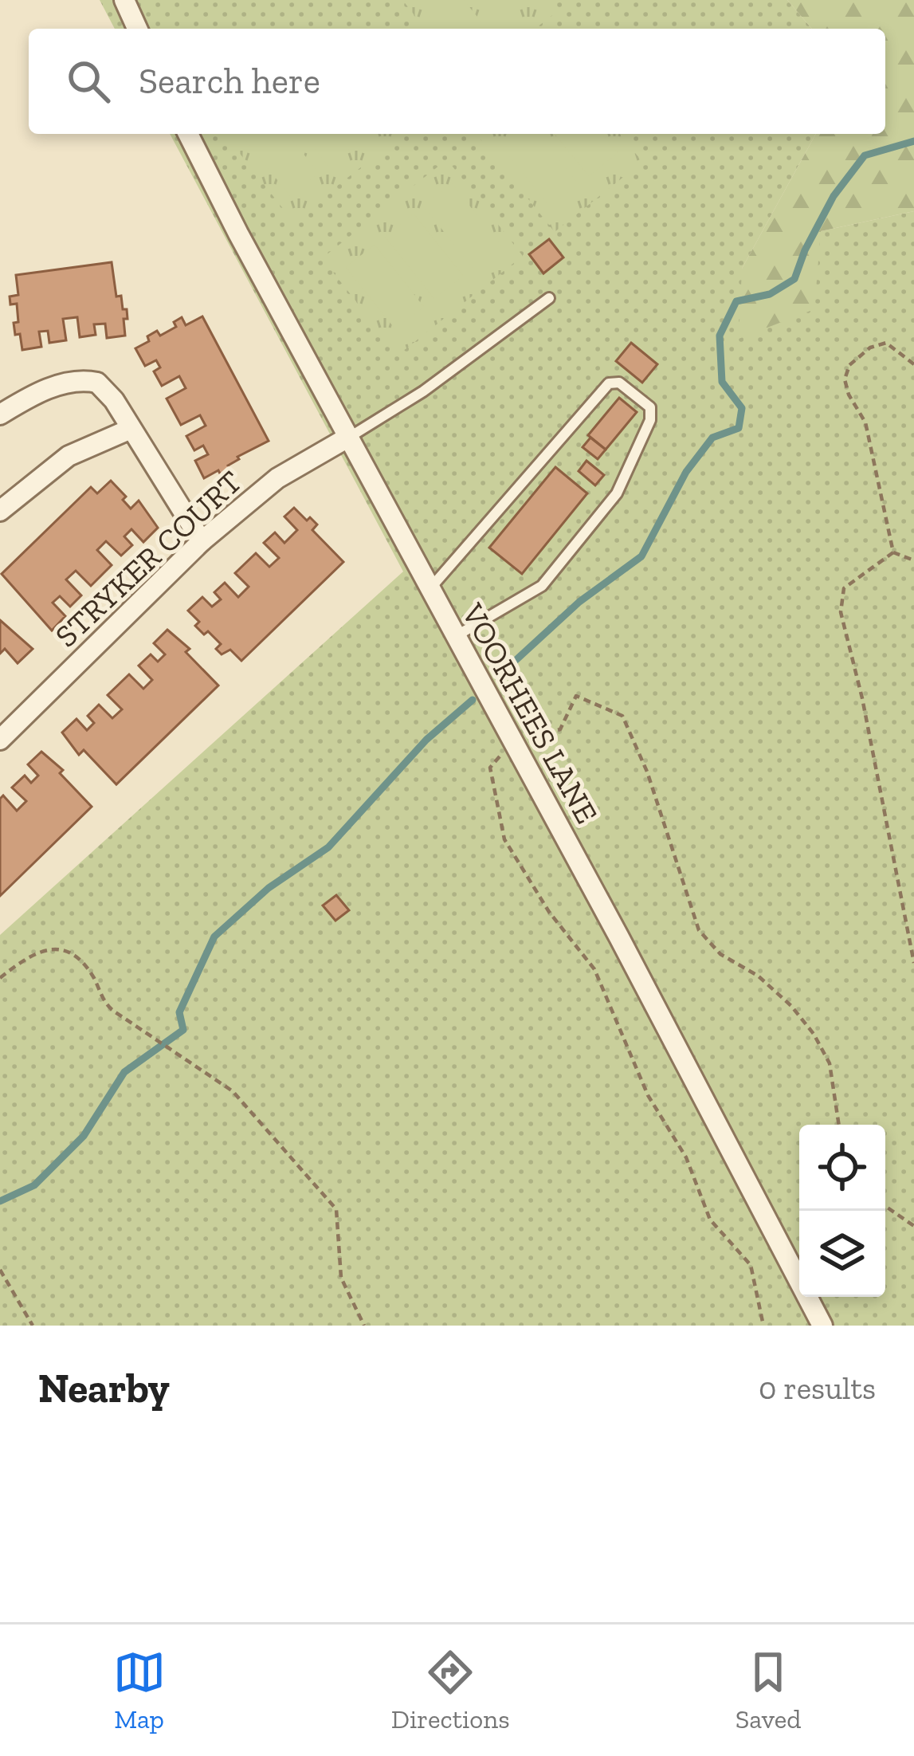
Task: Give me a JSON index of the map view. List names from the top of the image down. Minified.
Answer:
{"streets":{"street":["STRYKER COURT","VOORHEES LANE"]},"crossings":[["STRYKER COURT","VOORHEES LANE"]],"page":{"search":"Search here","heading":["Nearby","0 results"],"nav":["Map","Directions","Saved"]}}
